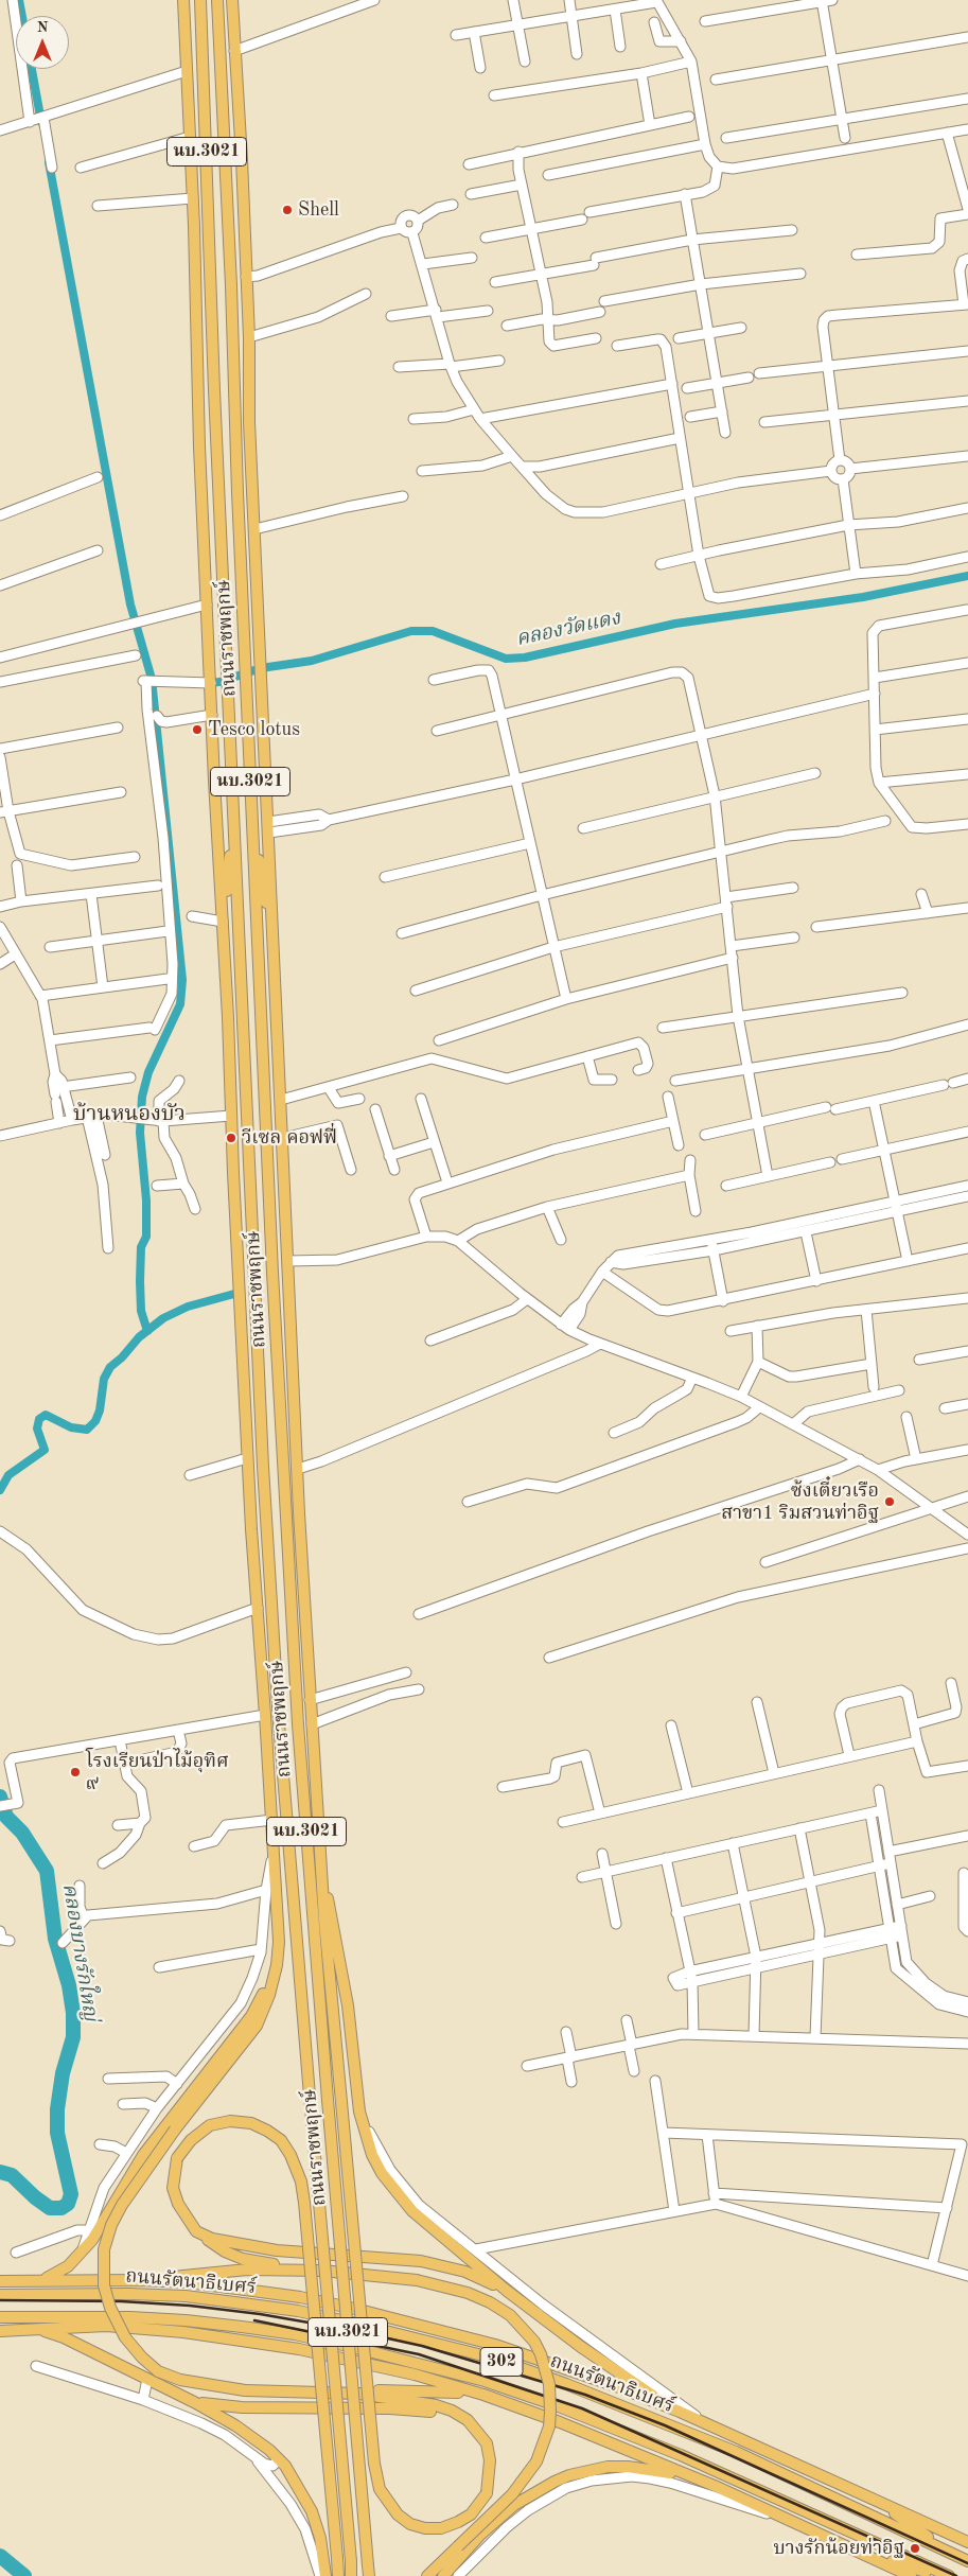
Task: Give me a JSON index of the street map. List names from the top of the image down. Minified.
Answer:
{"streets":{"main road":["นบ.3021","ถนนราชพฤกษ์","ถนนรัตนาธิเบศร์","302"]},"districts":["บ้านหนองบัว"],"water":["คลองวัดแดง","คลองบางรักใหญ่"],"places":["Shell","Tesco lotus","วีเซล คอฟฟี่","ซ้งเตี๋ยวเรือ สาขา1 ริมสวนท่าอิฐ","โรงเรียนป่าไม้อุทิศ ๙","บางรักน้อยท่าอิฐ"],"north":"top"}
